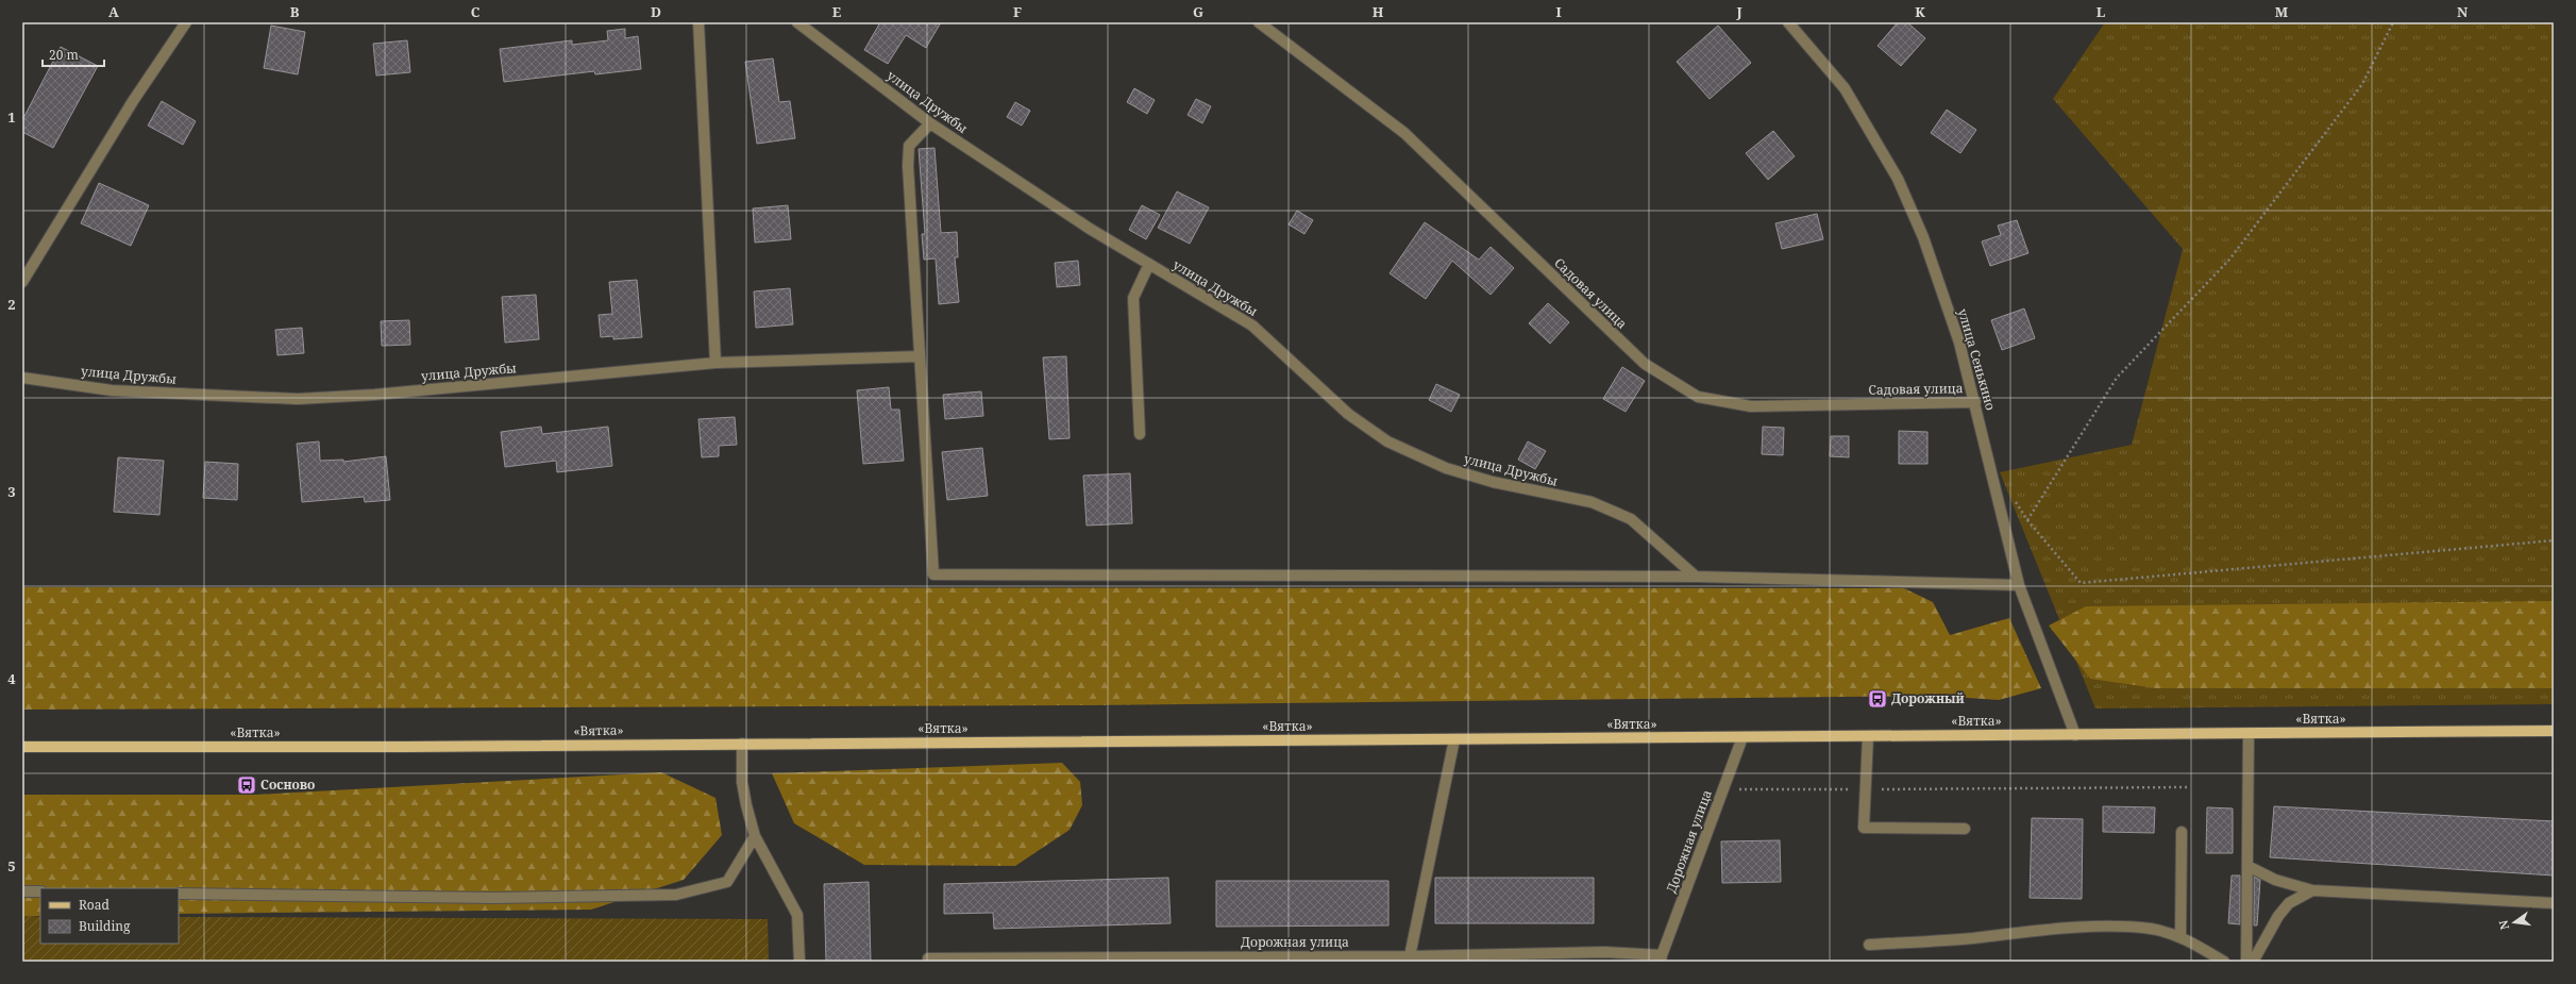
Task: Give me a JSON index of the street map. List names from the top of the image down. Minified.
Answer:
{"streets":{"main road":["«Вятка»"],"street":["улица Дружбы","Садовая улица","улица Сенькино","Дорожная улица"]},"crossings":[["Садовая улица","улица Сенькино"],["улица Сенькино","«Вятка»"],["«Вятка»","Дорожная улица"]],"places":{"bus stop":["Дорожный","Сосново"]},"legend":["Road","Building"],"scale_bar":"20 m","north":"left","grid":{"columns":["A","B","C","D","E","F","G","H","I","J","K","L","M","N"],"rows":["1","2","3","4","5"]}}
